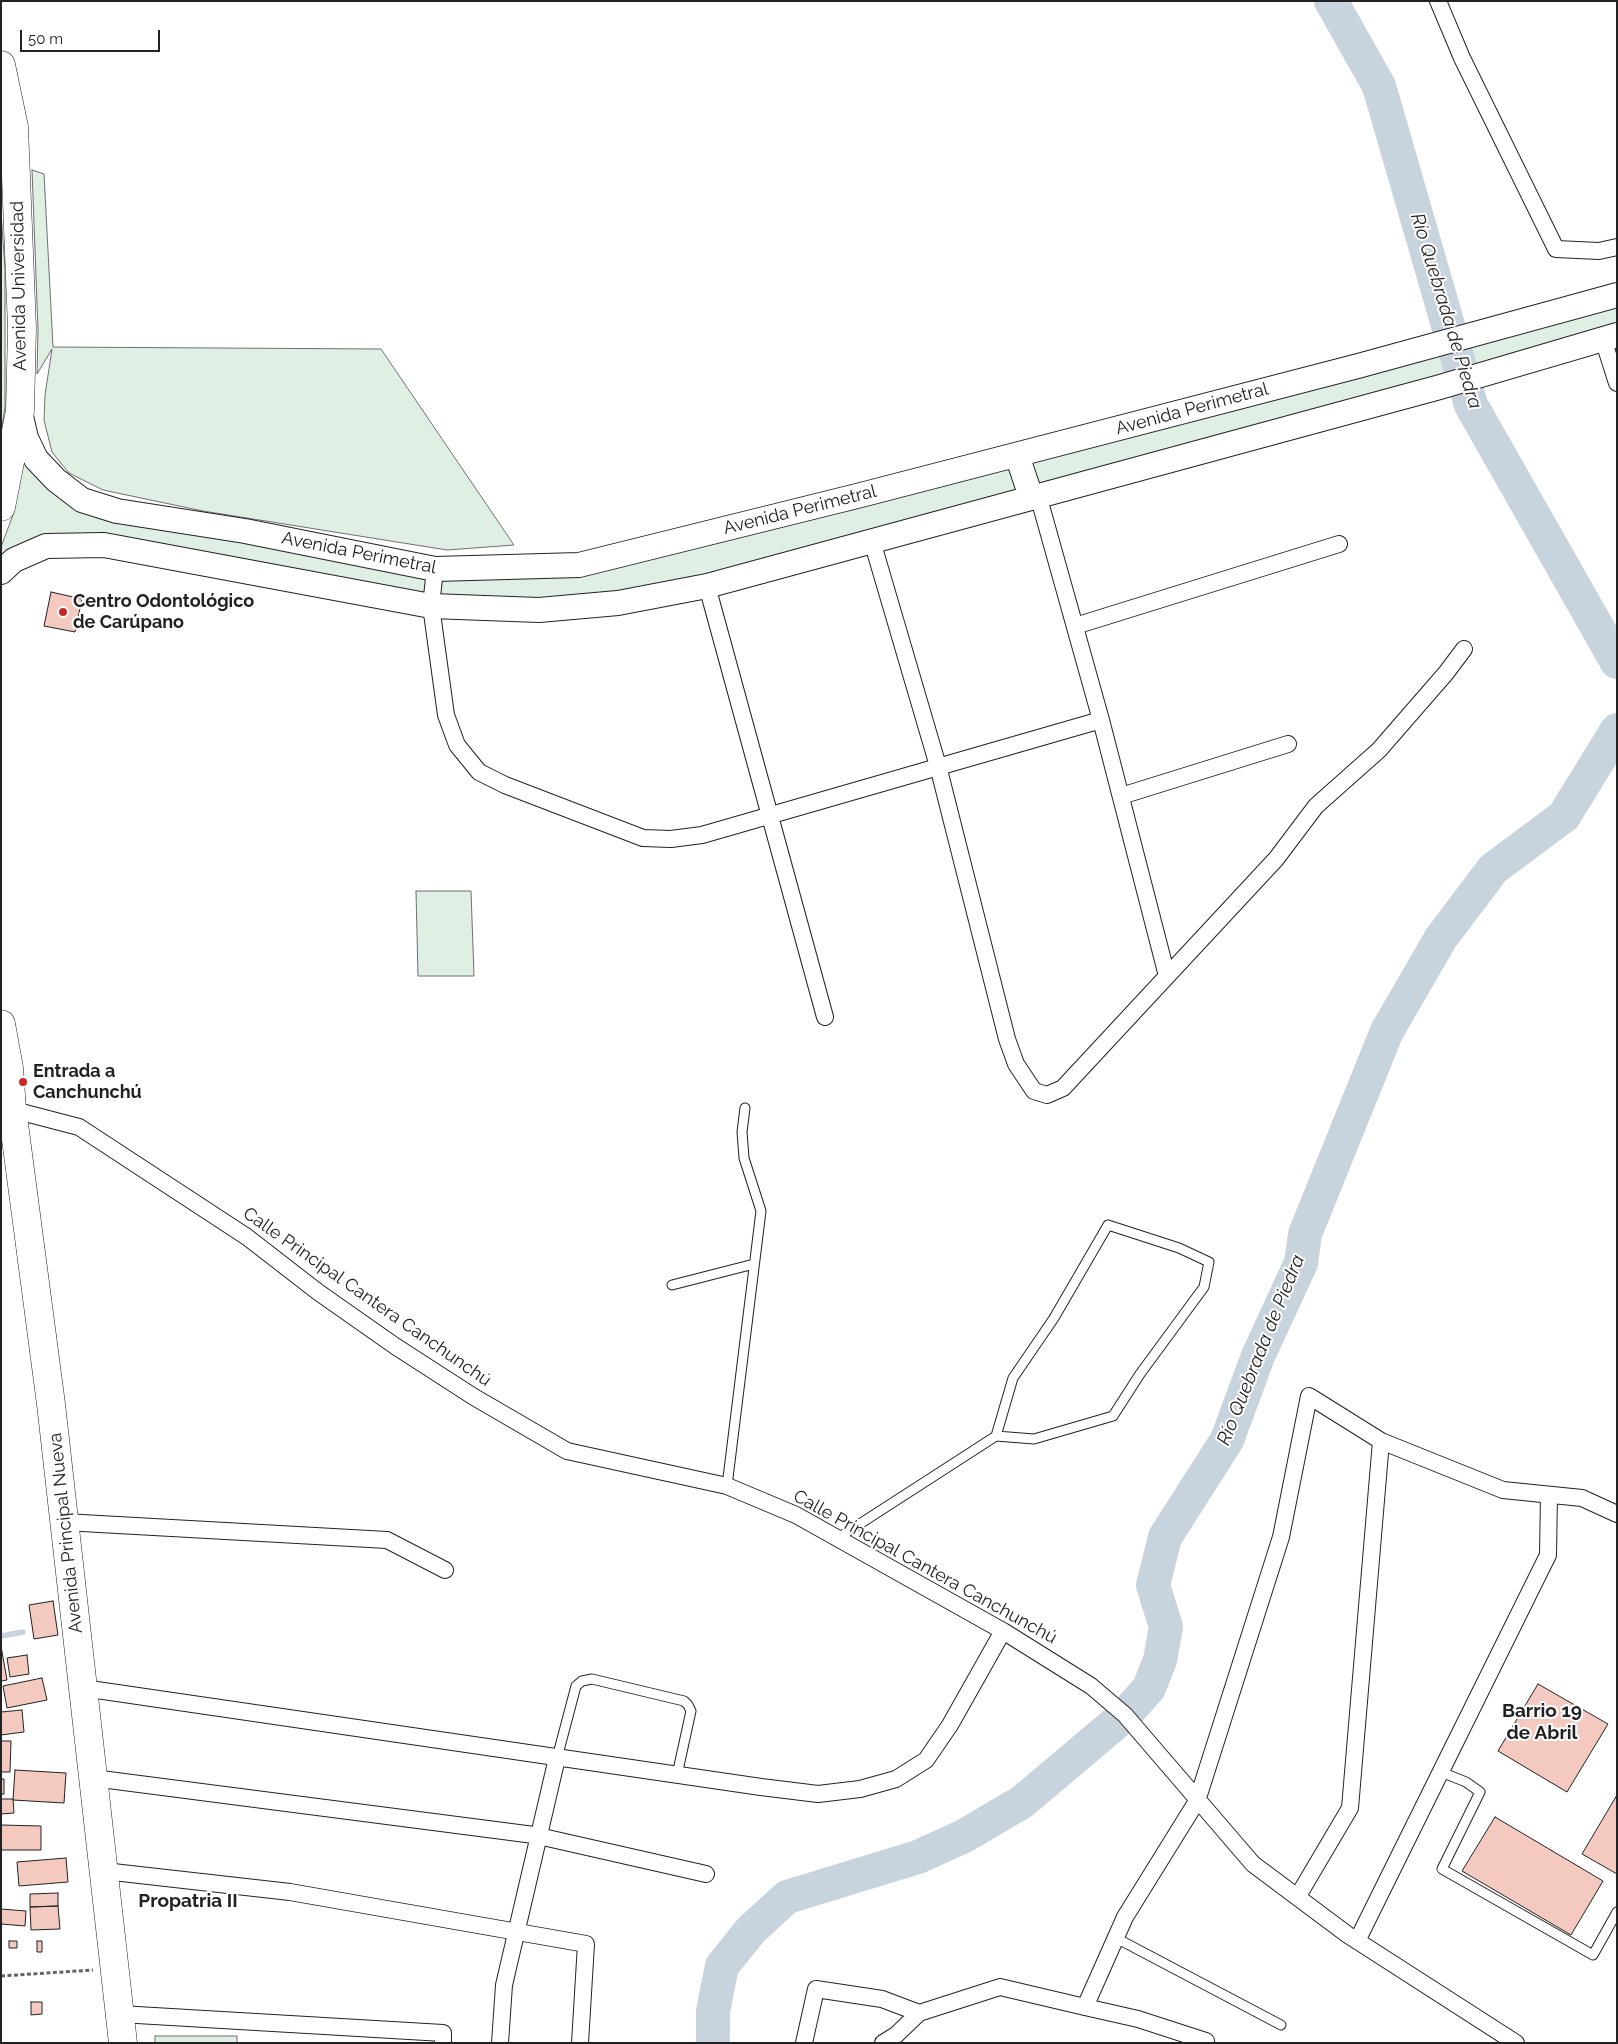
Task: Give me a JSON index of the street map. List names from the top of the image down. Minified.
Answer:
{"streets":{"highway":["Avenida Universidad","Avenida Principal Nueva"],"main road":["Avenida Perimetral"],"street":["Calle Principal Cantera Canchunchú"]},"crossings":[["Avenida Universidad","Avenida Perimetral"],["Calle Principal Cantera Canchunchú","Avenida Principal Nueva"]],"districts":["Barrio 19 de Abril","Propatria II"],"water":["Río Quebrada de Piedra"],"places":["Centro Odontológico de Carúpano","Entrada a Canchunchú"],"scale_bar":"50 m"}
